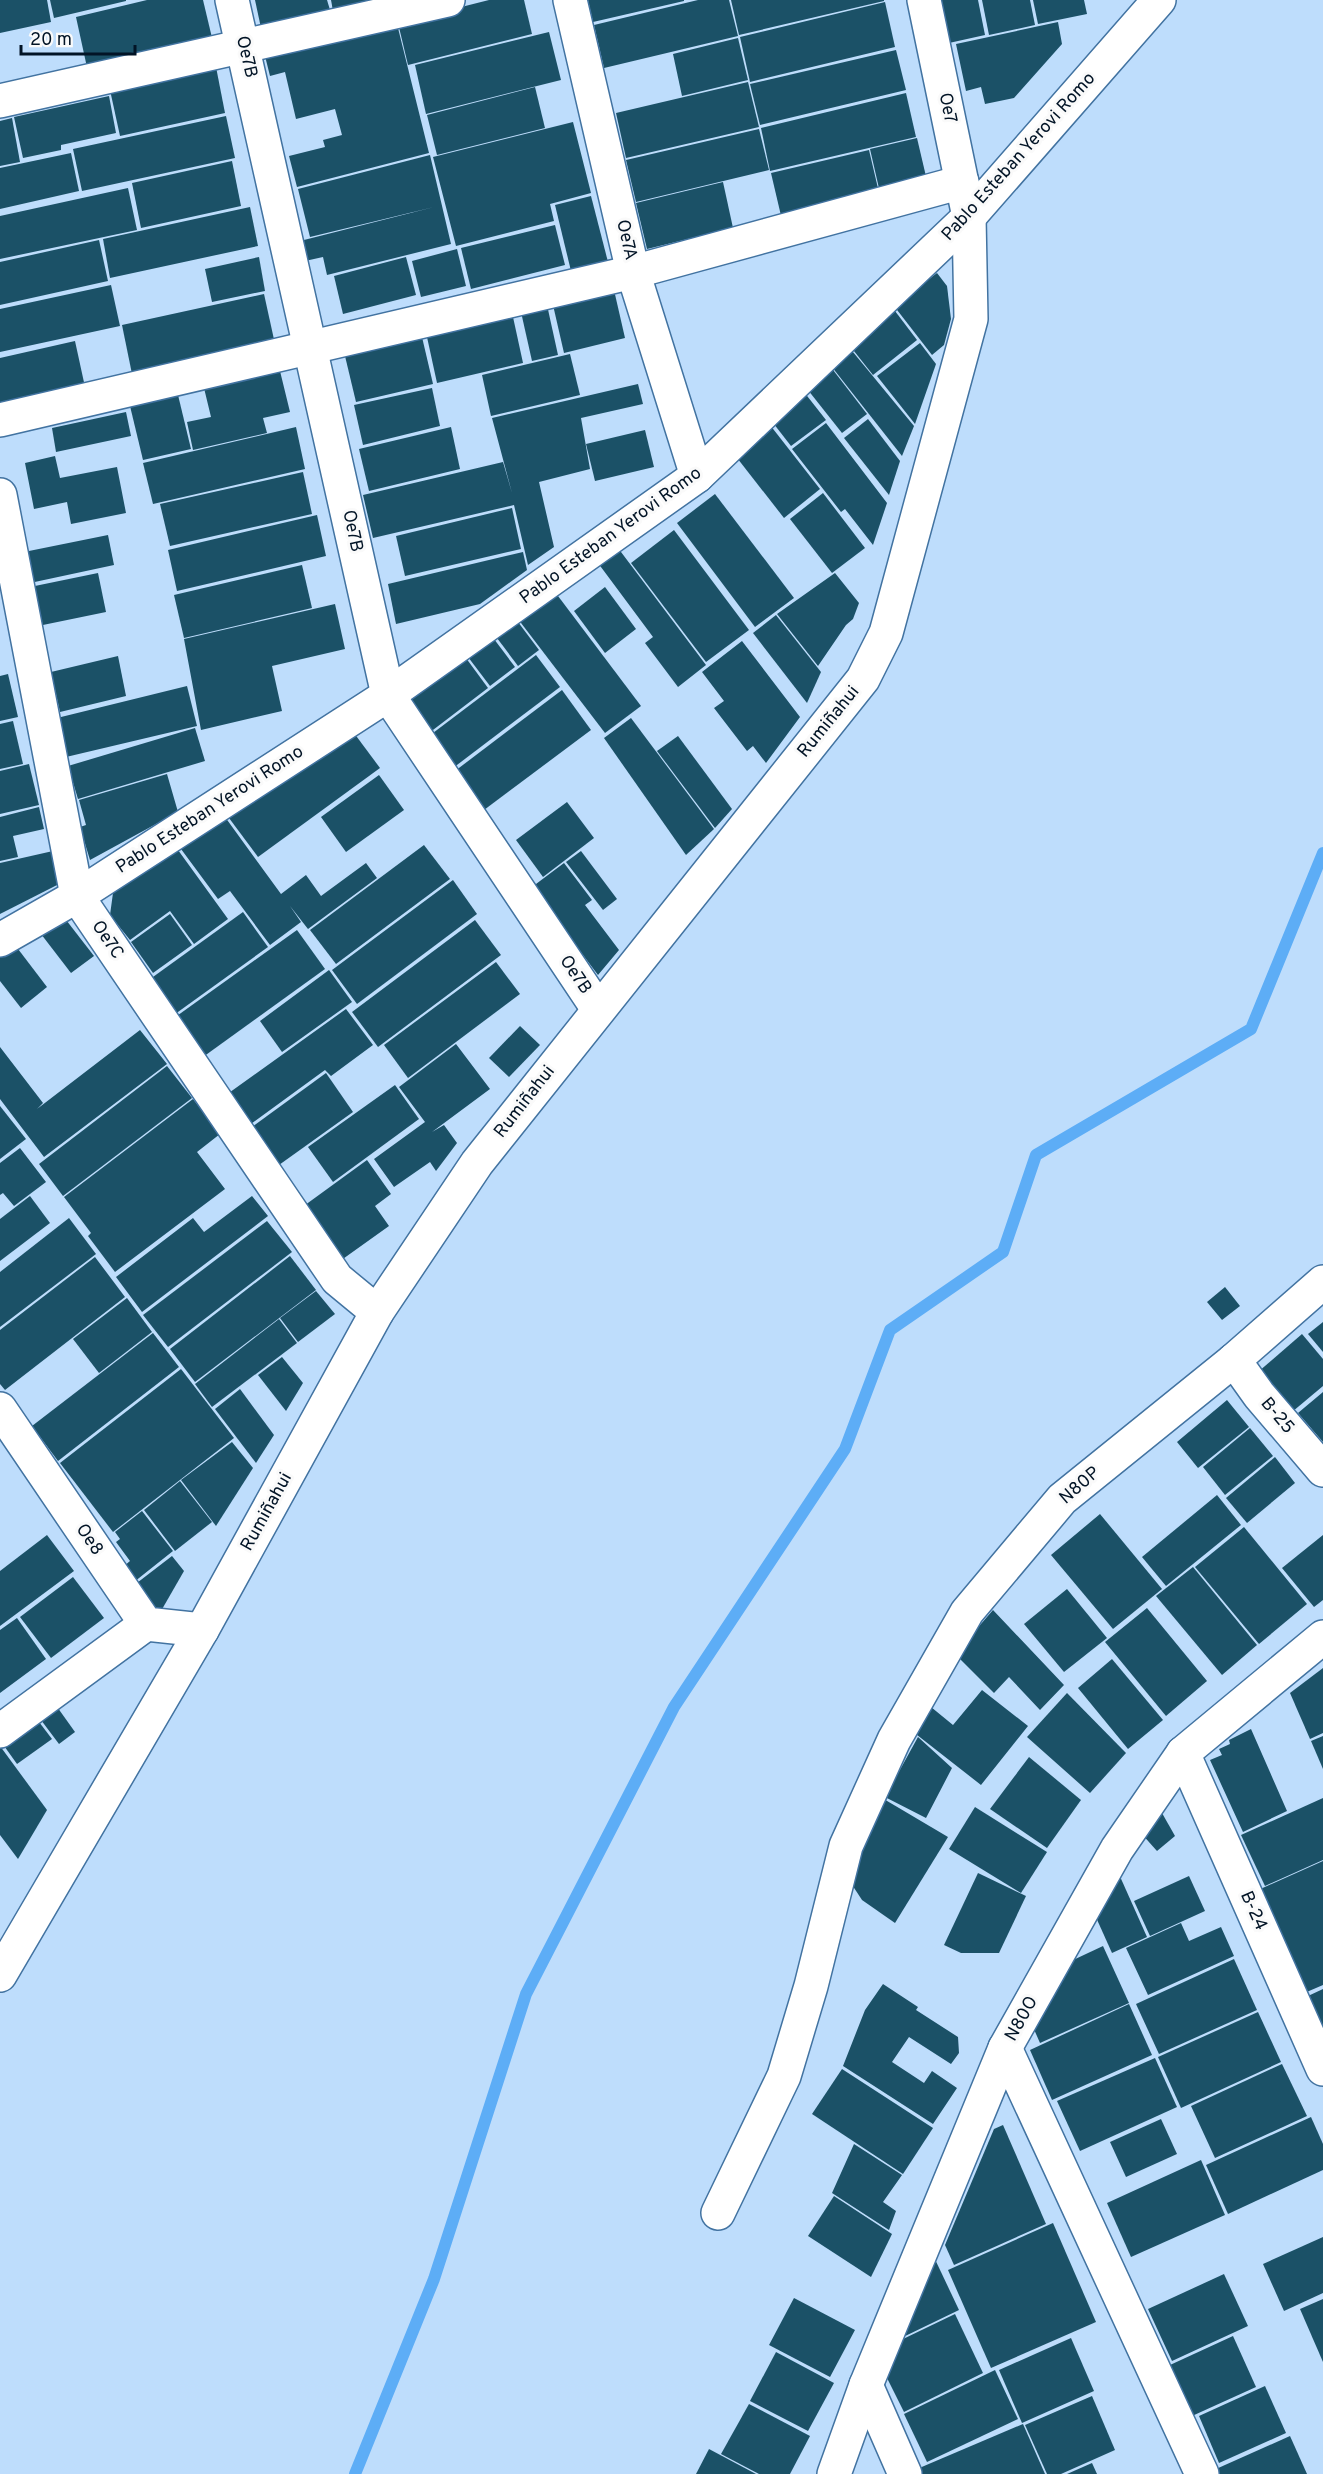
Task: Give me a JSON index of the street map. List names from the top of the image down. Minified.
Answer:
{"streets":{"street":["Oe7B","Oe7","Pablo Esteban Yerovi Romo","Oe7A","Rumiñahui","Oe7C","B-25","N80P","Oe8","B-24","N80O"]},"crossings":[["Oe7B","Pablo Esteban Yerovi Romo"],["Oe7B","Rumiñahui"],["Oe7","Pablo Esteban Yerovi Romo"],["Oe7","Rumiñahui"],["Pablo Esteban Yerovi Romo","Oe7A"],["Pablo Esteban Yerovi Romo","Rumiñahui"],["Pablo Esteban Yerovi Romo","Oe7C"],["Rumiñahui","Oe7C"],["B-25","N80P"],["B-24","N80O"]],"scale_bar":"20 m"}
